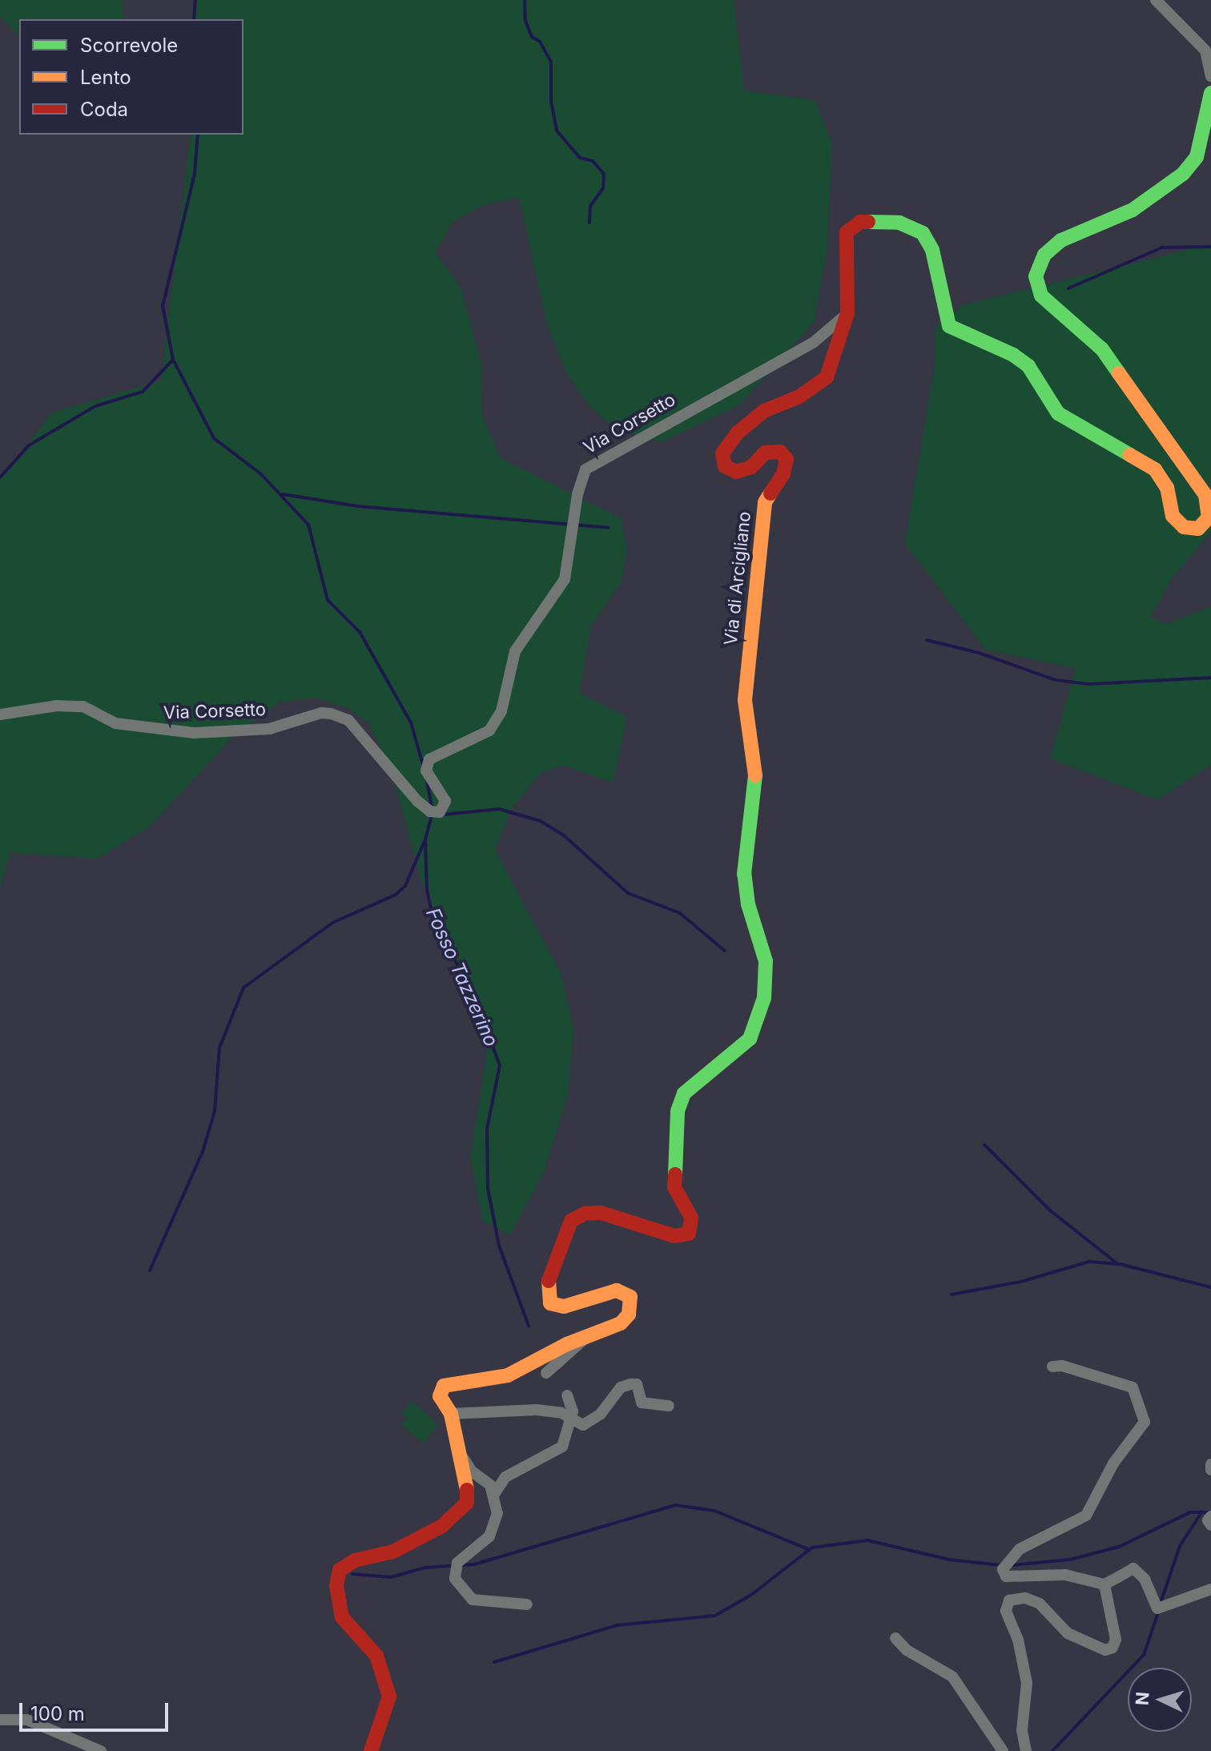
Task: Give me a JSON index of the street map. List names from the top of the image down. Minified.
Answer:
{"streets":{"street":["Via Corsetto","Via di Arcigliano"]},"crossings":[["Via Corsetto","Via di Arcigliano"]],"water":["Fosso Tazzerino"],"legend":["Scorrevole","Lento","Coda"],"scale_bar":"100 m","north":"left"}
